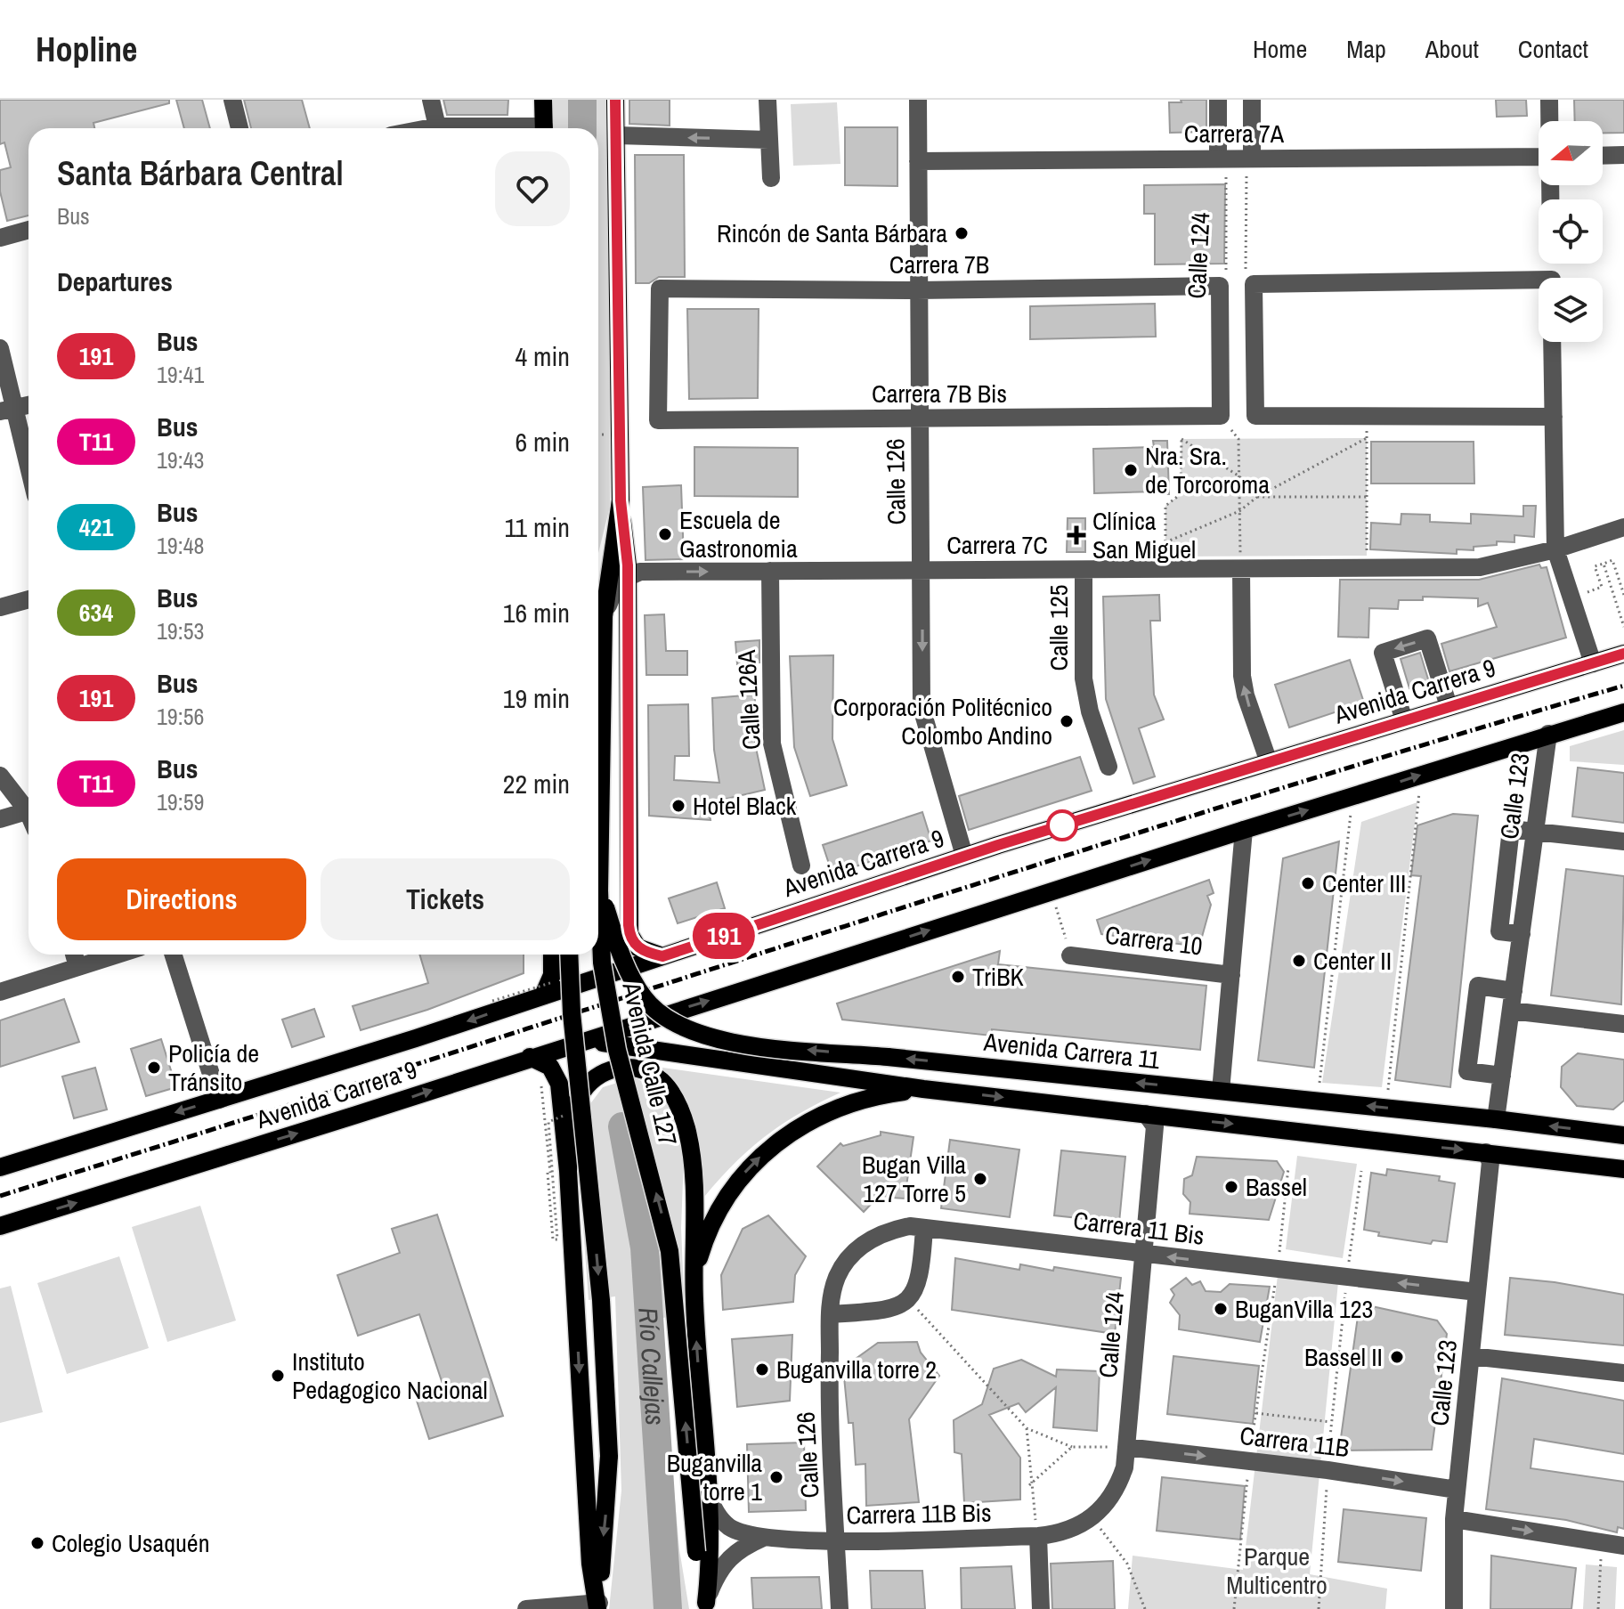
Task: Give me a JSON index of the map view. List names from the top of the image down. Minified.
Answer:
{"streets":{"main road":["Avenida Carrera 9","Avenida Carrera 11","Avenida Calle 127"],"street":["Carrera 7A","Calle 124","Carrera 7B","Carrera 7B Bis","Calle 126","Carrera 7C","Calle 125","Calle 126A","Calle 123","Carrera 10","Carrera 11 Bis","Carrera 11B","Carrera 11B Bis"]},"crossings":[["Carrera 7A","Calle 124"],["Carrera 7A","Calle 126"],["Calle 124","Carrera 7B"],["Calle 124","Carrera 7B Bis"],["Calle 124","Carrera 11 Bis"],["Calle 124","Carrera 11B"],["Calle 124","Carrera 11B Bis"],["Carrera 7B","Carrera 7B Bis"],["Carrera 7B","Calle 126"],["Carrera 7B Bis","Calle 126"],["Calle 126","Carrera 7C"],["Calle 126","Avenida Carrera 9"],["Calle 126","Carrera 11 Bis"],["Calle 126","Carrera 11B Bis"],["Carrera 7C","Calle 125"],["Carrera 7C","Calle 126A"],["Avenida Carrera 9","Calle 123"],["Calle 123","Avenida Carrera 11"],["Calle 123","Carrera 11 Bis"],["Calle 123","Carrera 11B"],["Avenida Carrera 11","Avenida Calle 127"]],"one_way":["Carrera 11 Bis","Carrera 11B"],"water":["Río Callejas"],"parks":["Parque Multicentro"],"places":{"other":["Rincón de Santa Bárbara","Nra. Sra. de Torcoroma","Escuela de Gastronomia","Corporación Politécnico Colombo Andino","Hotel Black","Center III","Center II","TriBK","Policía de Tránsito","Bugan Villa 127 Torre 5","Bassel","BuganVilla 123","Bassel II","Buganvilla torre 2","Instituto Pedagogico Nacional","Buganvilla torre 1","Colegio Usaquén"],"health":["Clínica San Miguel"]},"lines":["bus line 191"],"north":"left","page":{"header":"Hopline","nav":["Home","Map","About","Contact"],"on_map":"191","heading":[["Santa Bárbara Central","Bus"],"Departures"],"list":[{"mark":"191","name":"Bus","note":"19:41","value":"4 min"},{"mark":"T11","name":"Bus","note":"19:43","value":"6 min"},{"mark":"421","name":"Bus","note":"19:48","value":"11 min"},{"mark":"634","name":"Bus","note":"19:53","value":"16 min"},{"mark":"191","name":"Bus","note":"19:56","value":"19 min"},{"mark":"T11","name":"Bus","note":"19:59","value":"22 min"}],"buttons":["Directions","Tickets"]}}
